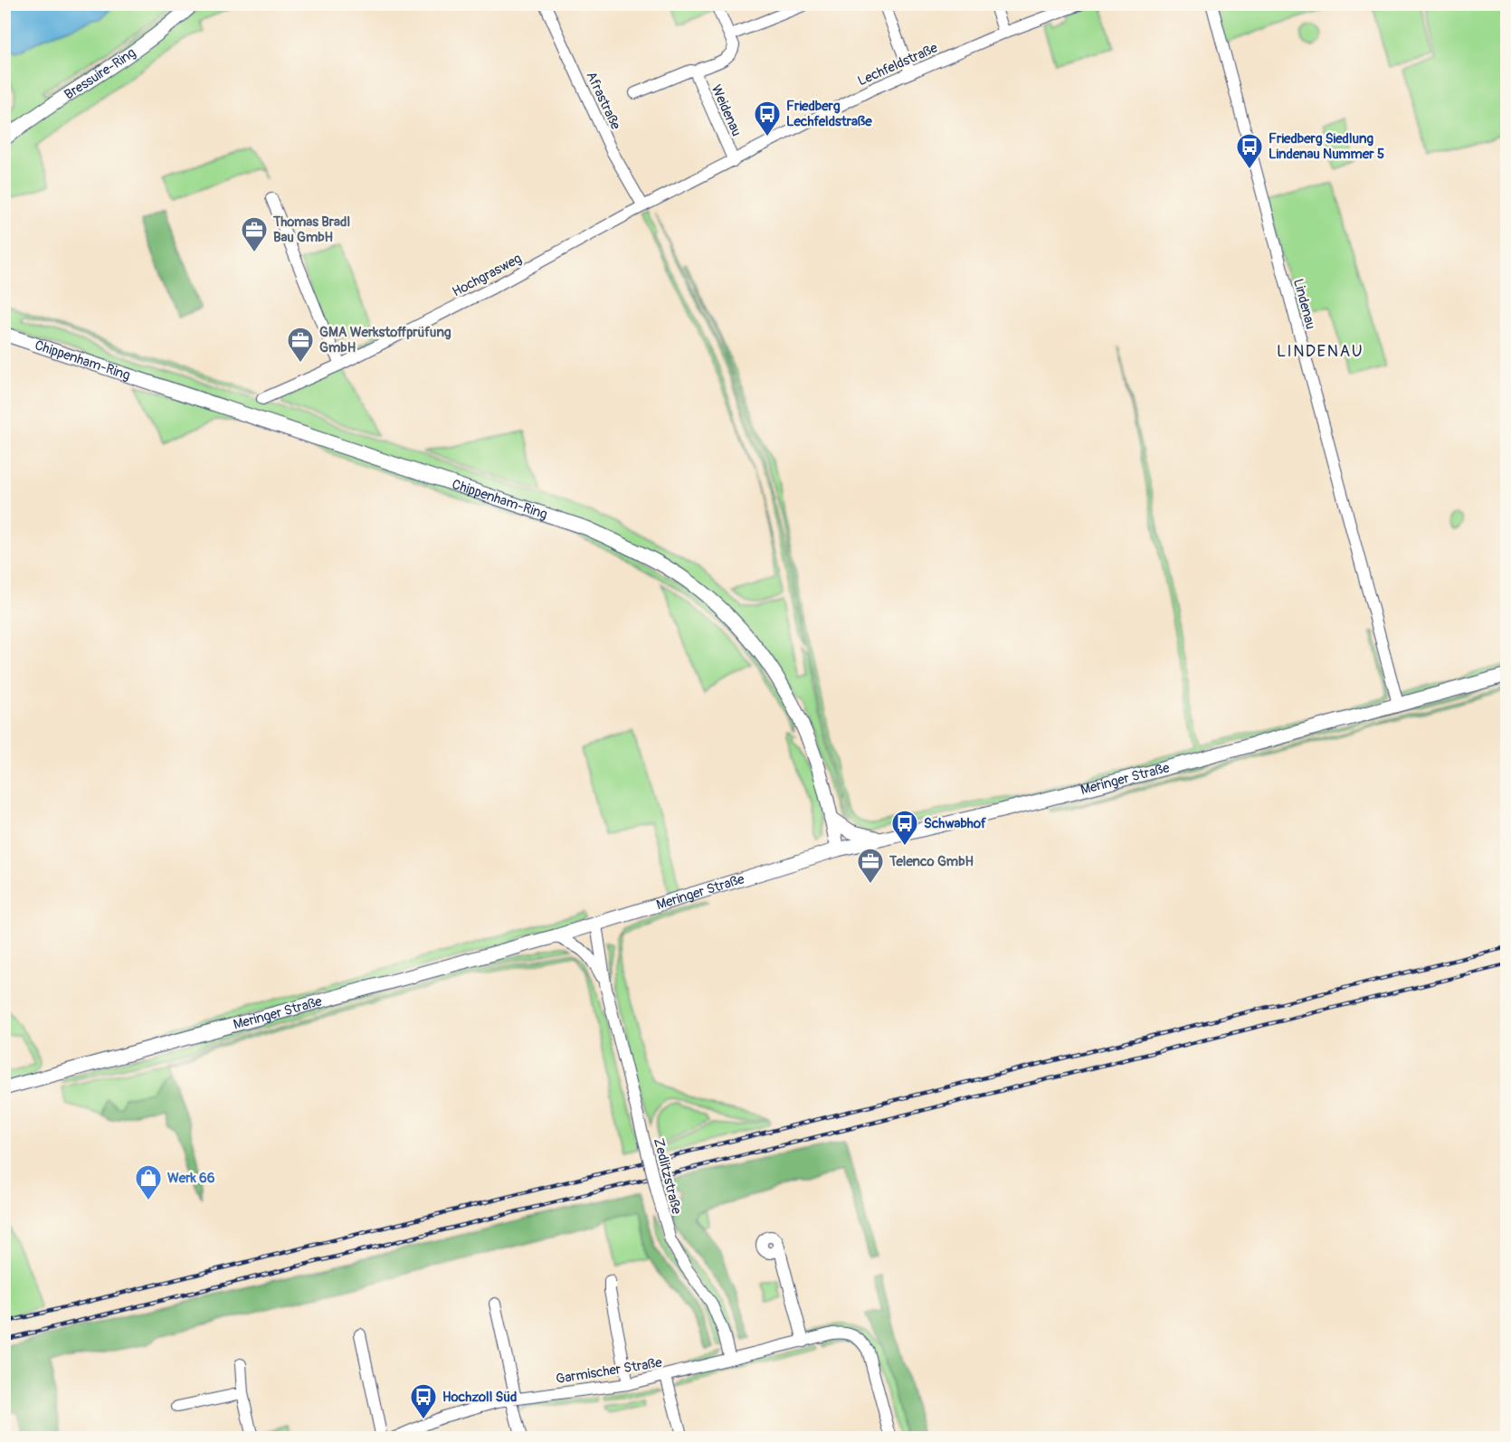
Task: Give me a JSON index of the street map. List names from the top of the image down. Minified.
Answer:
{"streets":{"main road":["Bressuire-Ring","Chippenham-Ring","Meringer Straße"],"street":["Lechfeldstraße","Afrastraße","Weidenau","Hochgrasweg","Lindenau","Zedlitzstraße","Garmischer Straße"]},"crossings":[["Lechfeldstraße","Afrastraße"],["Lechfeldstraße","Weidenau"],["Lechfeldstraße","Hochgrasweg"],["Afrastraße","Hochgrasweg"],["Lindenau","Meringer Straße"],["Chippenham-Ring","Meringer Straße"],["Meringer Straße","Zedlitzstraße"],["Zedlitzstraße","Garmischer Straße"]],"districts":["LINDENAU"],"places":{"bus stop":["Friedberg Lechfeldstraße","Friedberg Siedlung Lindenau Nummer 5","Schwabhof","Hochzoll Süd"],"office":["Thomas Bradl Bau GmbH","GMA Werkstoffprüfung GmbH","Telenco GmbH"],"shop":["Werk 66"]}}
